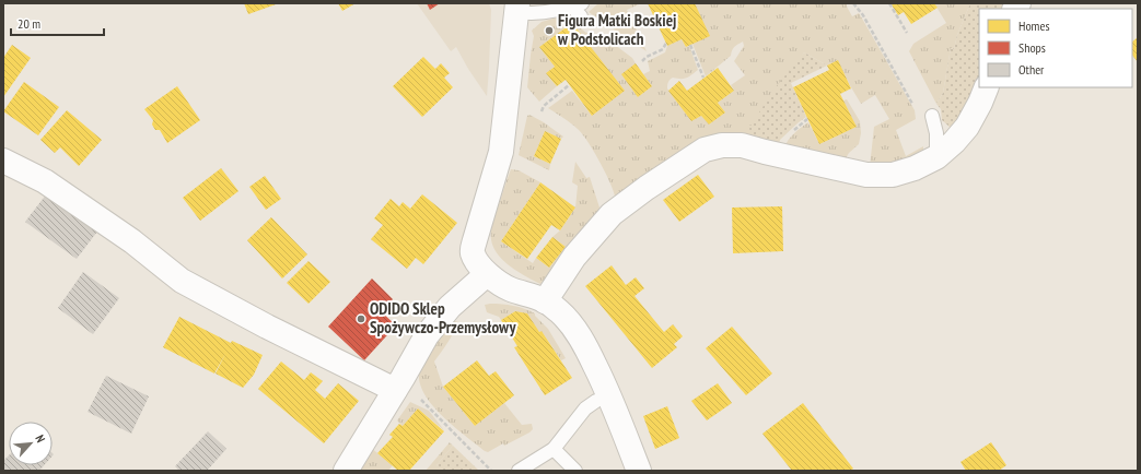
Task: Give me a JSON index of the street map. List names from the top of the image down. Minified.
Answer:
{"places":["Figura Matki Boskiej w Podstolicach","ODIDO Sklep Spożywczo-Przemysłowy"],"legend":["Homes","Shops","Other"],"scale_bar":"20 m","north":"top right"}
